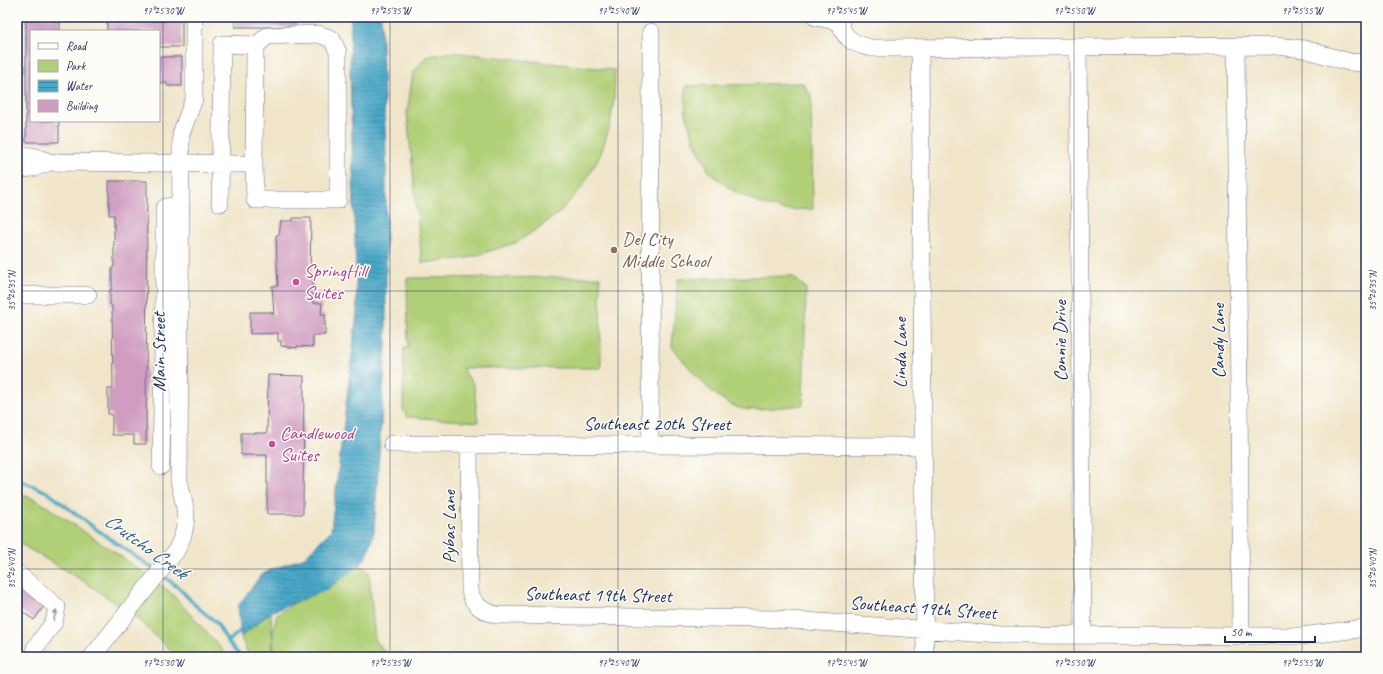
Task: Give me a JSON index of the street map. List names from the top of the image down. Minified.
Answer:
{"streets":{"street":["Connie Drive","Candy Lane","Main Street","Linda Lane","Southeast 20th Street","Pybas Lane","Southeast 19th Street"]},"crossings":[["Connie Drive","Southeast 19th Street"],["Candy Lane","Southeast 19th Street"],["Linda Lane","Southeast 20th Street"],["Linda Lane","Southeast 19th Street"],["Southeast 20th Street","Pybas Lane"],["Pybas Lane","Southeast 19th Street"]],"water":["Crutcho Creek"],"places":["Del City Middle School","SpringHill Suites","Candlewood Suites"],"legend":["Road","Park","Water","Building"],"scale_bar":"50 m","coordinates":["97°25'30\"W","97°25'35\"W","97°25'40\"W","97°25'45\"W","97°25'50\"W","97°25'55\"W","35°26'35\"N","35°26'40\"N"]}
